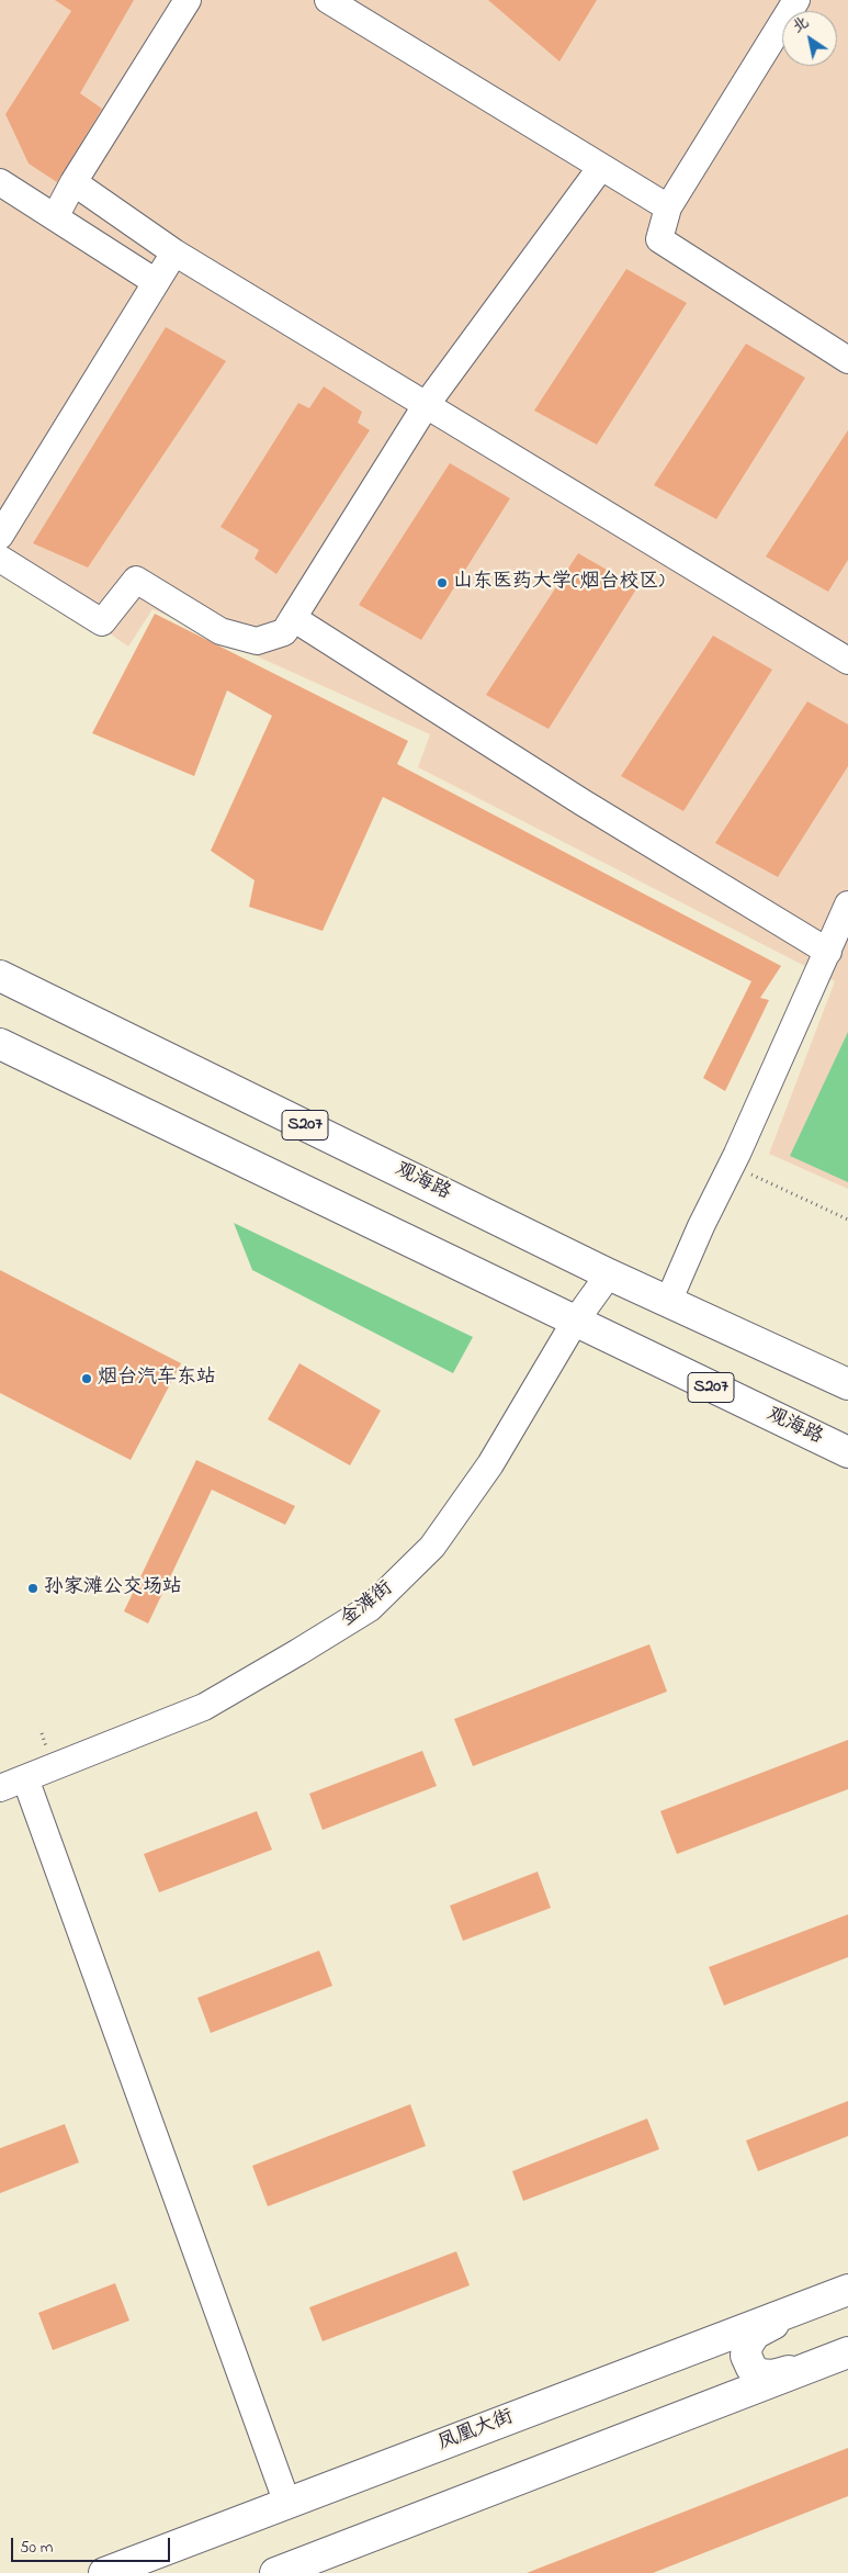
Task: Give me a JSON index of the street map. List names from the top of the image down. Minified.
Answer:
{"streets":{"main road":["S207","观海路","凤凰大街"],"street":["金滩街"]},"crossings":[["观海路","金滩街"]],"places":["山东医药大学(烟台校区)","烟台汽车东站","孙家滩公交场站"],"scale_bar":"50 m","north":"top left"}
